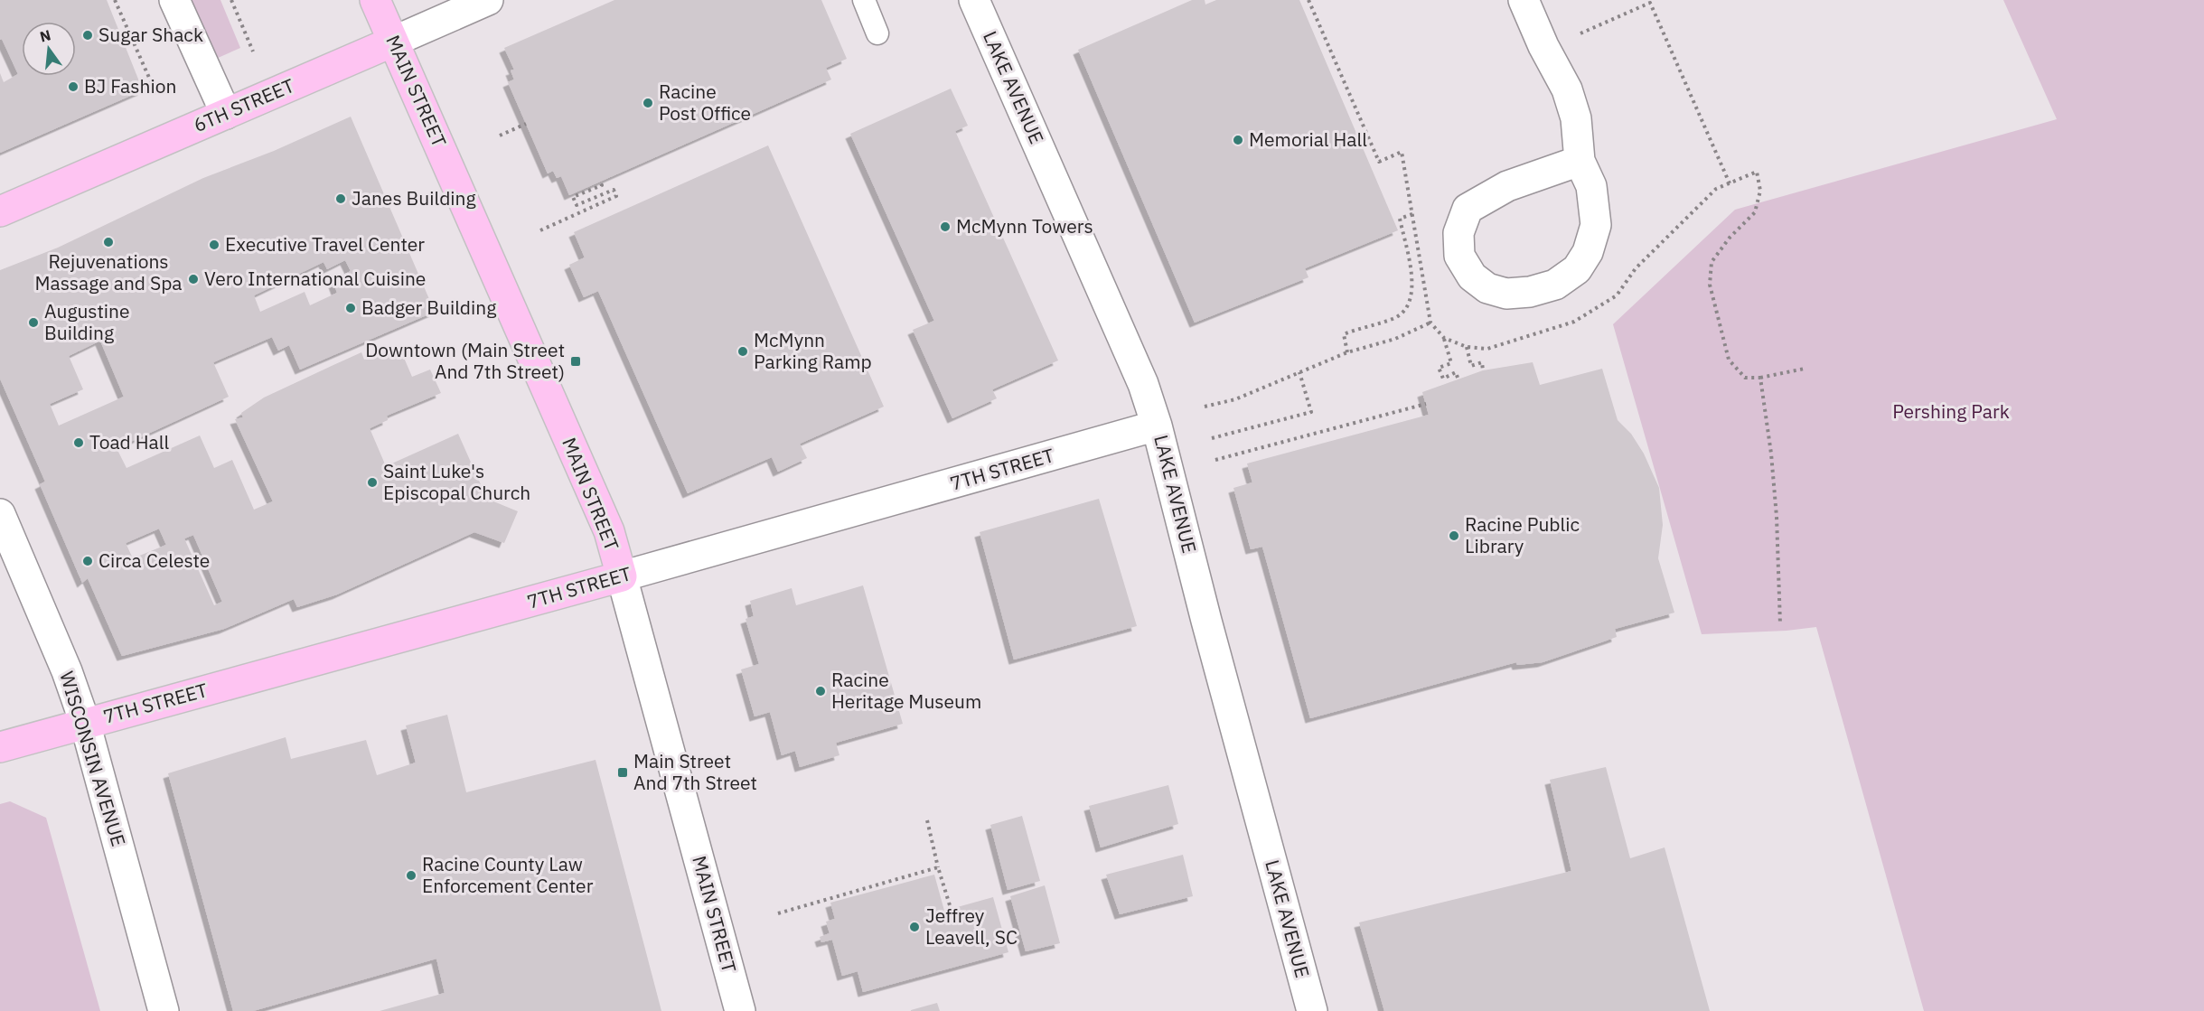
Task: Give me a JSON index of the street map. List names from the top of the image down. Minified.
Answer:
{"streets":{"main road":["MAIN STREET","6TH STREET","7TH STREET"],"street":["LAKE AVENUE","WISCONSIN AVENUE"]},"crossings":[["LAKE AVENUE","7TH STREET"],["MAIN STREET","6TH STREET"],["MAIN STREET","7TH STREET"],["7TH STREET","WISCONSIN AVENUE"]],"parks":["Pershing Park"],"places":{"other":["Sugar Shack","BJ Fashion","Racine Post Office","Memorial Hall","Janes Building","McMynn Towers","Rejuvenations Massage and Spa","Executive Travel Center","Vero International Cuisine","Badger Building","Augustine Building","McMynn Parking Ramp","Toad Hall","Saint Luke's Episcopal Church","Racine Public Library","Circa Celeste","Racine Heritage Museum","Racine County Law Enforcement Center","Jeffrey Leavell, SC"],"transit":["Downtown (Main Street And 7th Street)","Main Street And 7th Street"]},"north":"top"}
